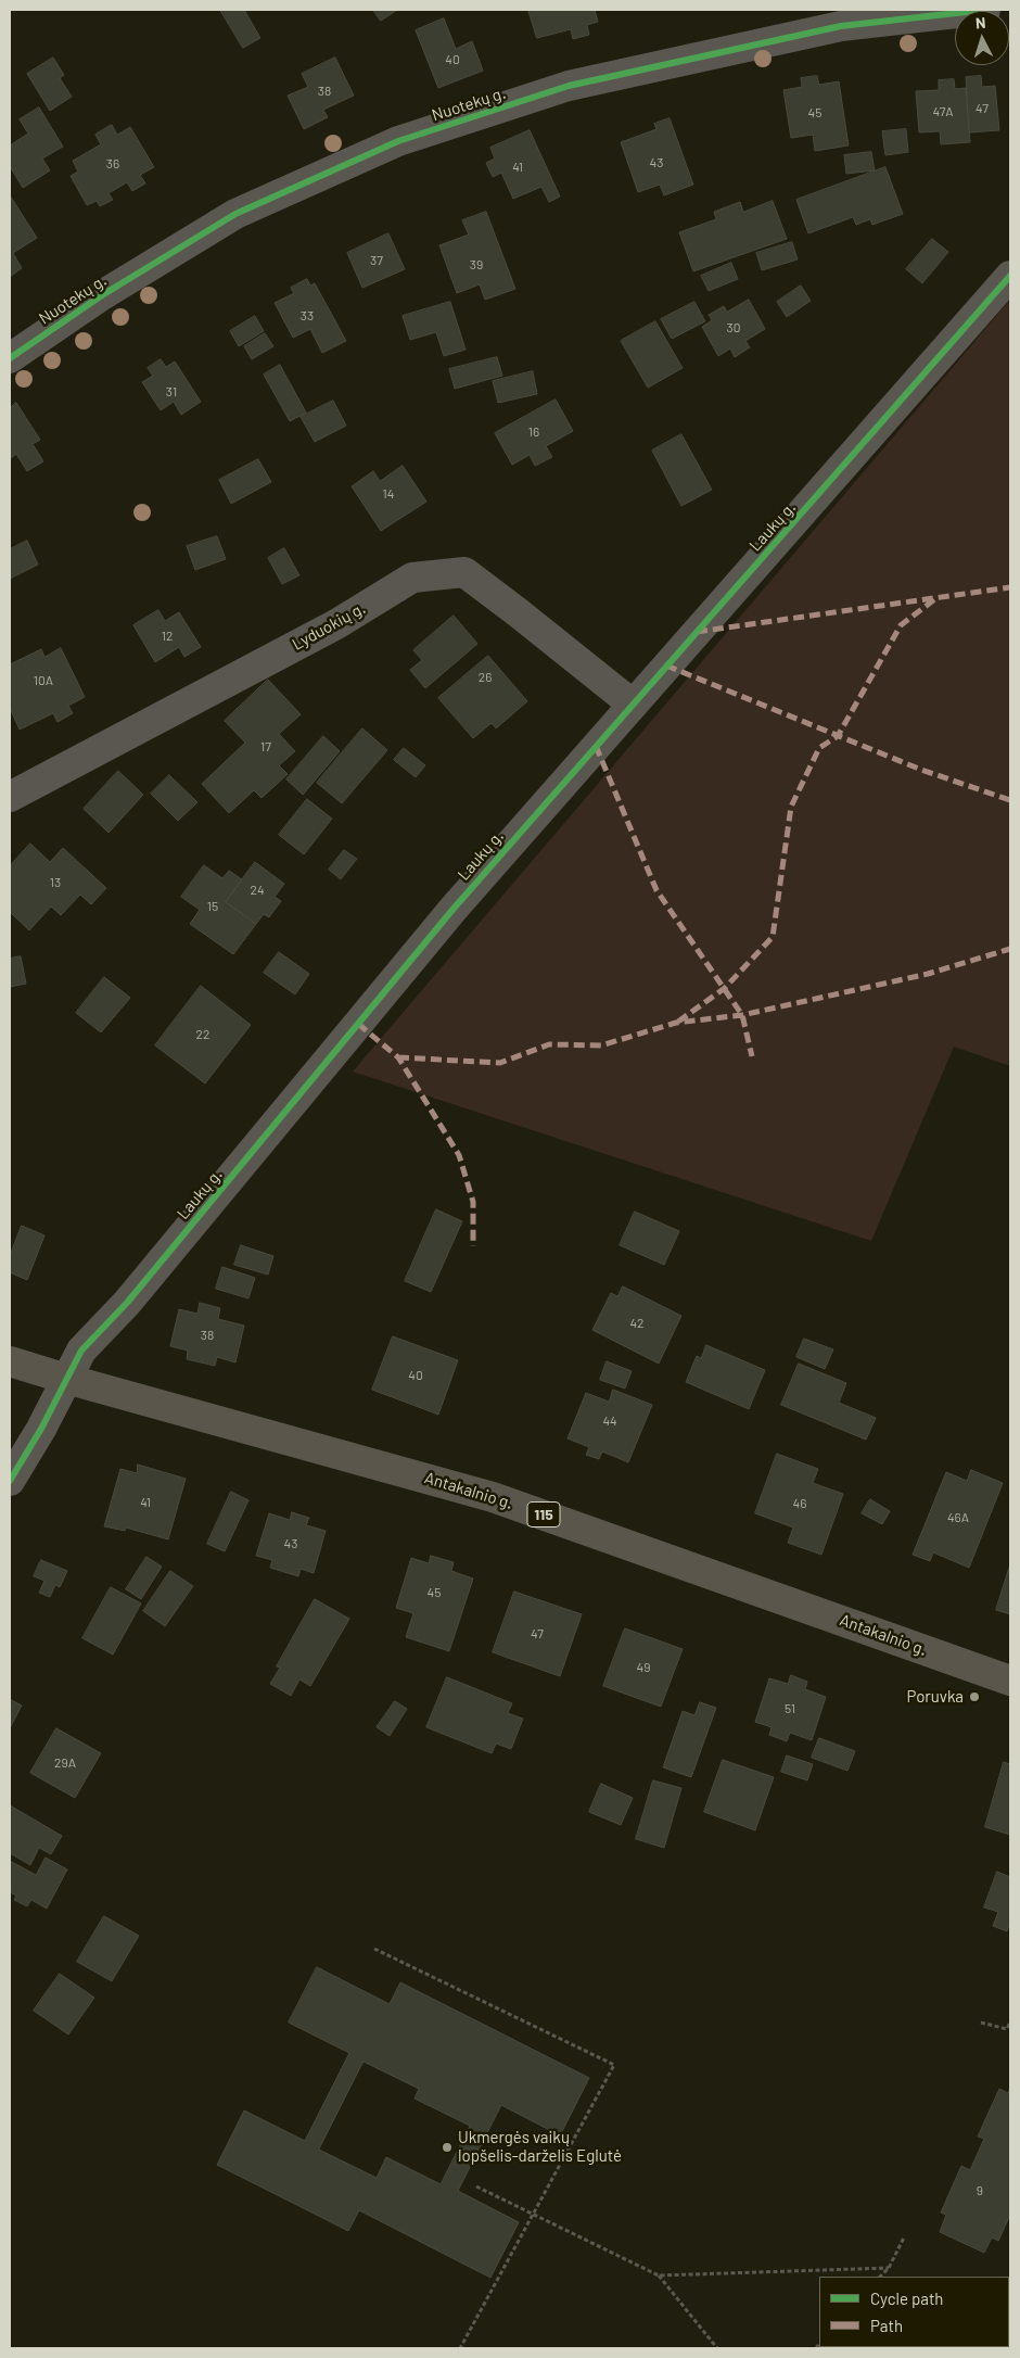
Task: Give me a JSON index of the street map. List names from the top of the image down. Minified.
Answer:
{"streets":{"main road":["Antakalnio g.","115"],"street":["Nuotekų g.","Laukų g.","Lyduokių g."]},"crossings":[["Laukų g.","Lyduokių g."],["Laukų g.","Antakalnio g."]],"places":["Poruvka","Ukmergės vaikų lopšelis-darželis Eglutė"],"house_numbers":["40","38","47","47A","45","43","36","41","37","39","33","30","31","16","14","12","26","10A","17","13","24","15","22","42","38","40","44","41","46","46A","43","45","47","49","51","29A","9"],"legend":["Cycle path","Path"],"north":"top"}
